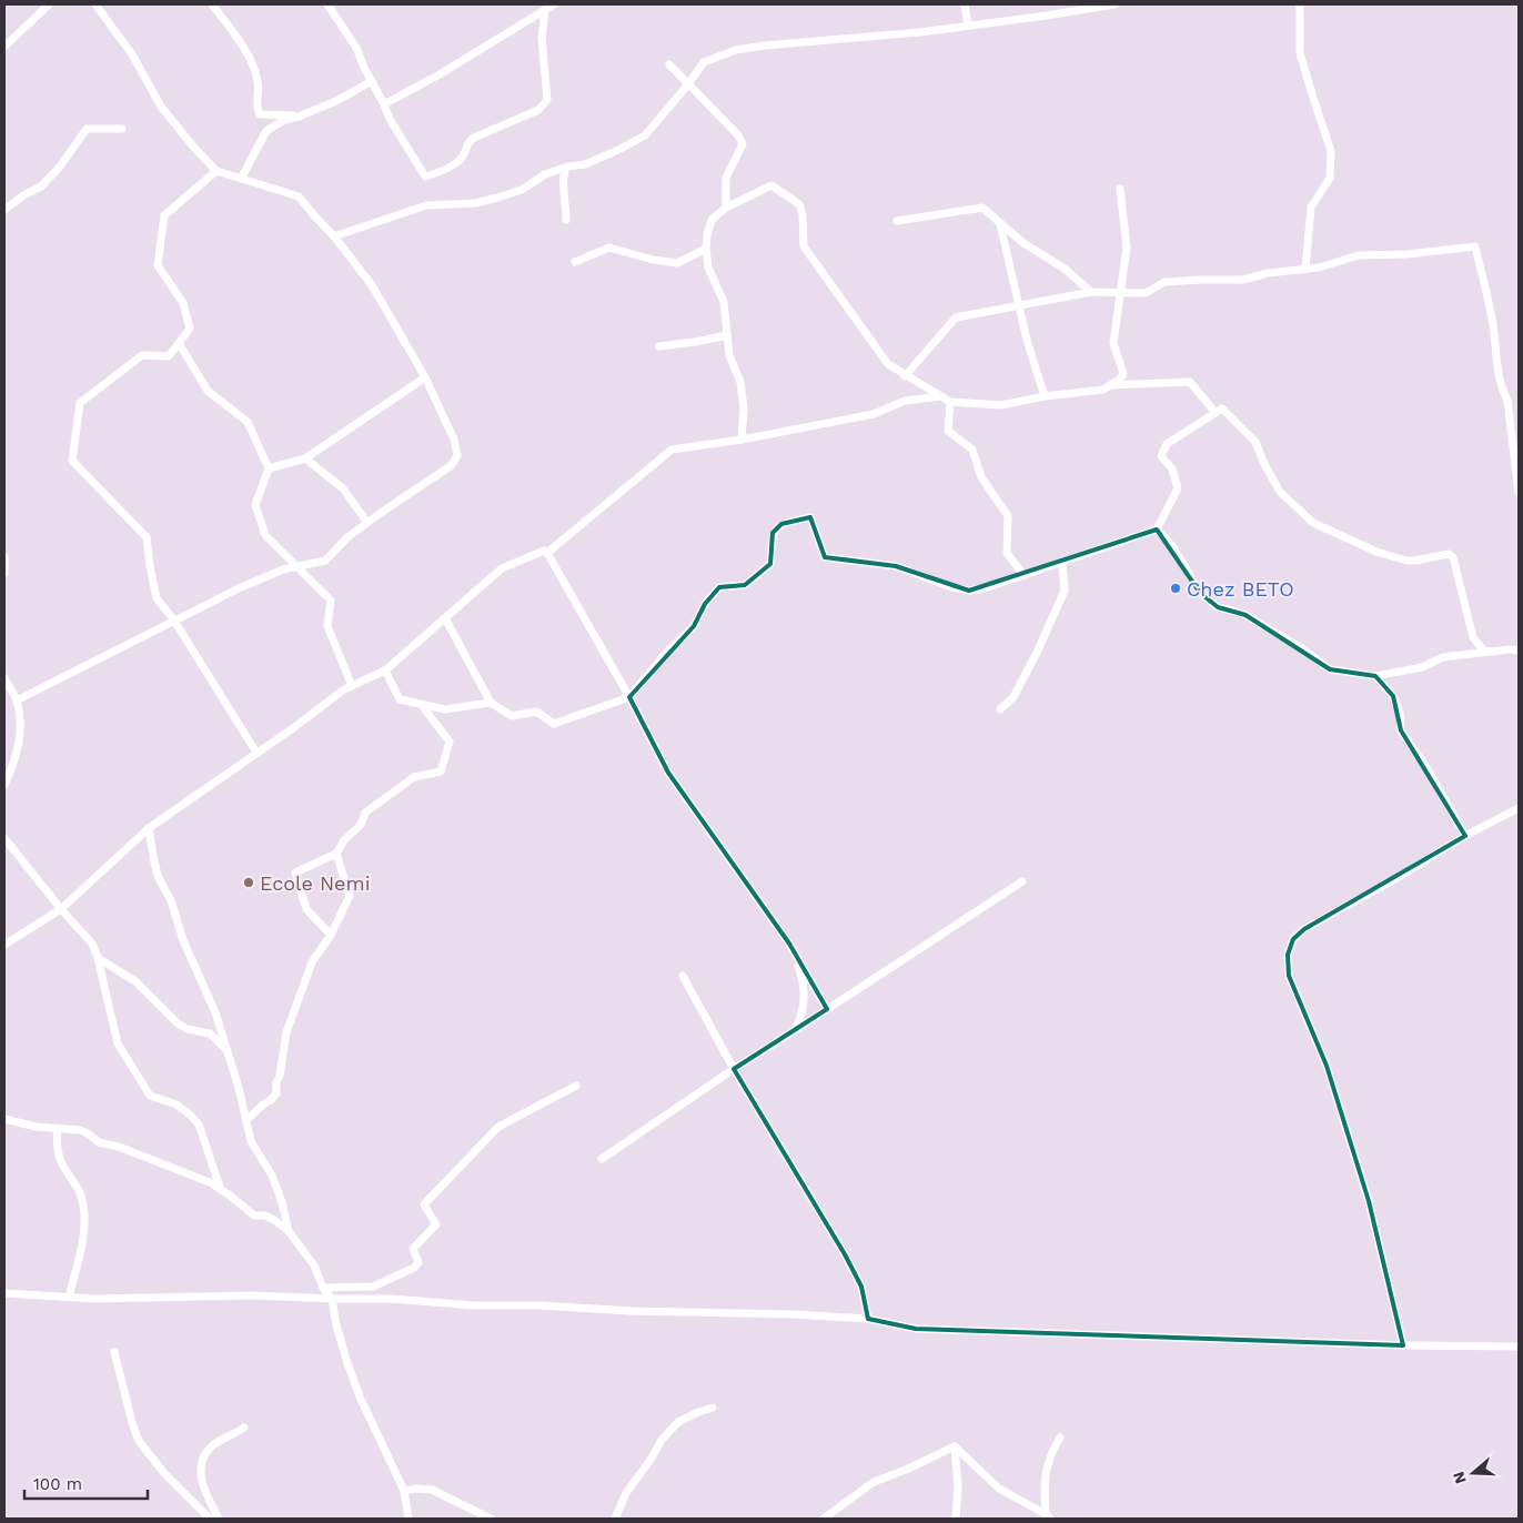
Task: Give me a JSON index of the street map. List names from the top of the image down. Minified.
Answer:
{"places":["Chez BETO","Ecole Nemi"],"scale_bar":"100 m","north":"left"}
